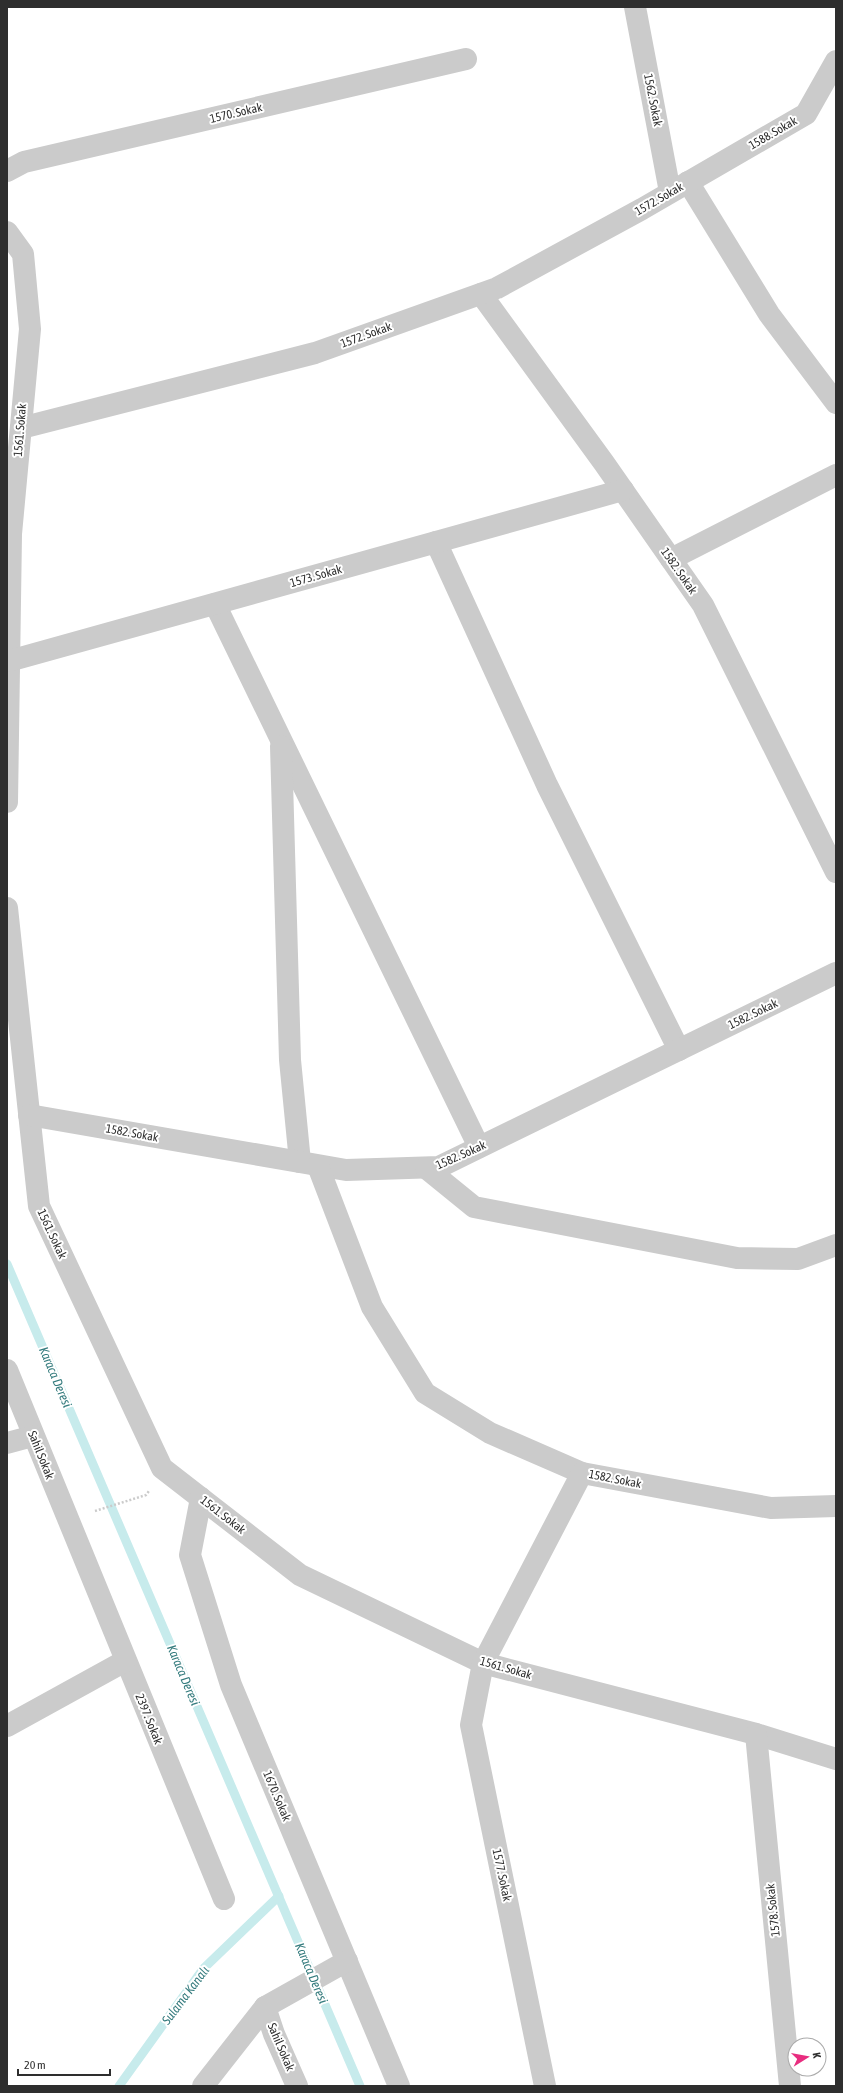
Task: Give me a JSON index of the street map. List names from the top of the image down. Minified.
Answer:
{"streets":{"street":["1562. Sokak","1570. Sokak","1588. Sokak","1572. Sokak","1561. Sokak","1582. Sokak","1573. Sokak","Sahil Sokak","2397. Sokak","1670. Sokak","1577. Sokak","1578. Sokak"]},"crossings":[["1562. Sokak","1588. Sokak"],["1562. Sokak","1572. Sokak"],["1588. Sokak","1572. Sokak"],["1572. Sokak","1561. Sokak"],["1572. Sokak","1582. Sokak"],["1561. Sokak","1582. Sokak"],["1561. Sokak","1573. Sokak"],["1561. Sokak","1670. Sokak"],["1561. Sokak","1577. Sokak"],["1561. Sokak","1578. Sokak"],["1582. Sokak","1573. Sokak"],["1582. Sokak","1577. Sokak"],["Sahil Sokak","2397. Sokak"]],"water":["Karaca Deresi","Sulama Kanalı"],"scale_bar":"20 m","north":"right"}
